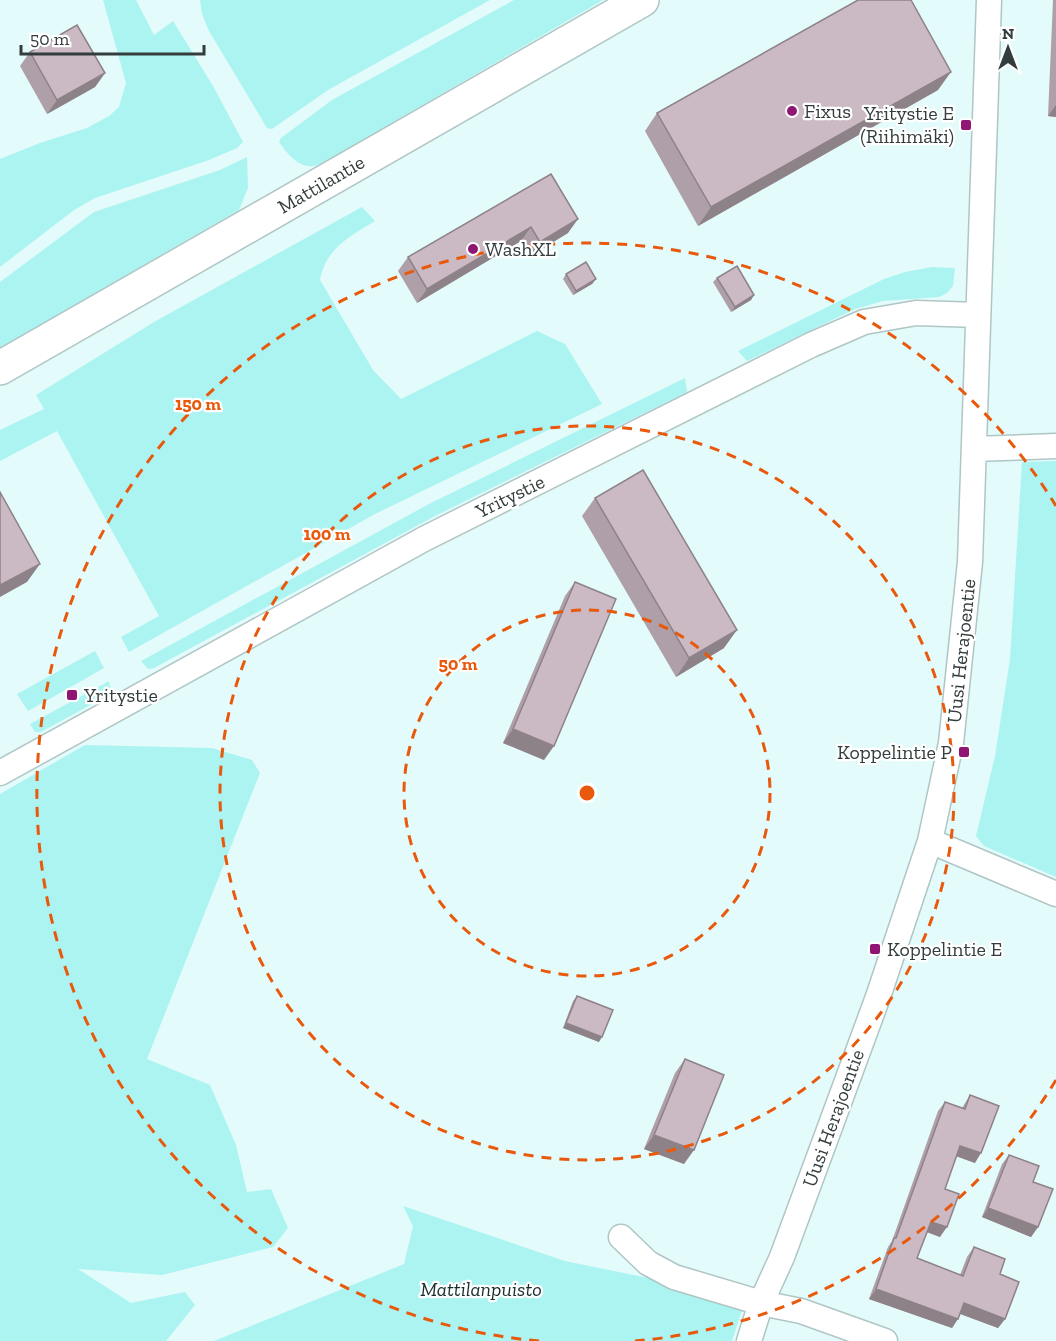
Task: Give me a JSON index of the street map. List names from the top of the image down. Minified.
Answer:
{"streets":{"street":["Mattilantie","Yritystie","Uusi Herajoentie"]},"crossings":[["Yritystie","Uusi Herajoentie"]],"parks":["Mattilanpuisto"],"places":{"other":["Fixus","WashXL"],"transit":["Yritystie E (Riihimäki)","Yritystie","Koppelintie P","Koppelintie E"]},"scale_bar":"50 m","north":"top","rings":["150 m","100 m","50 m"]}
